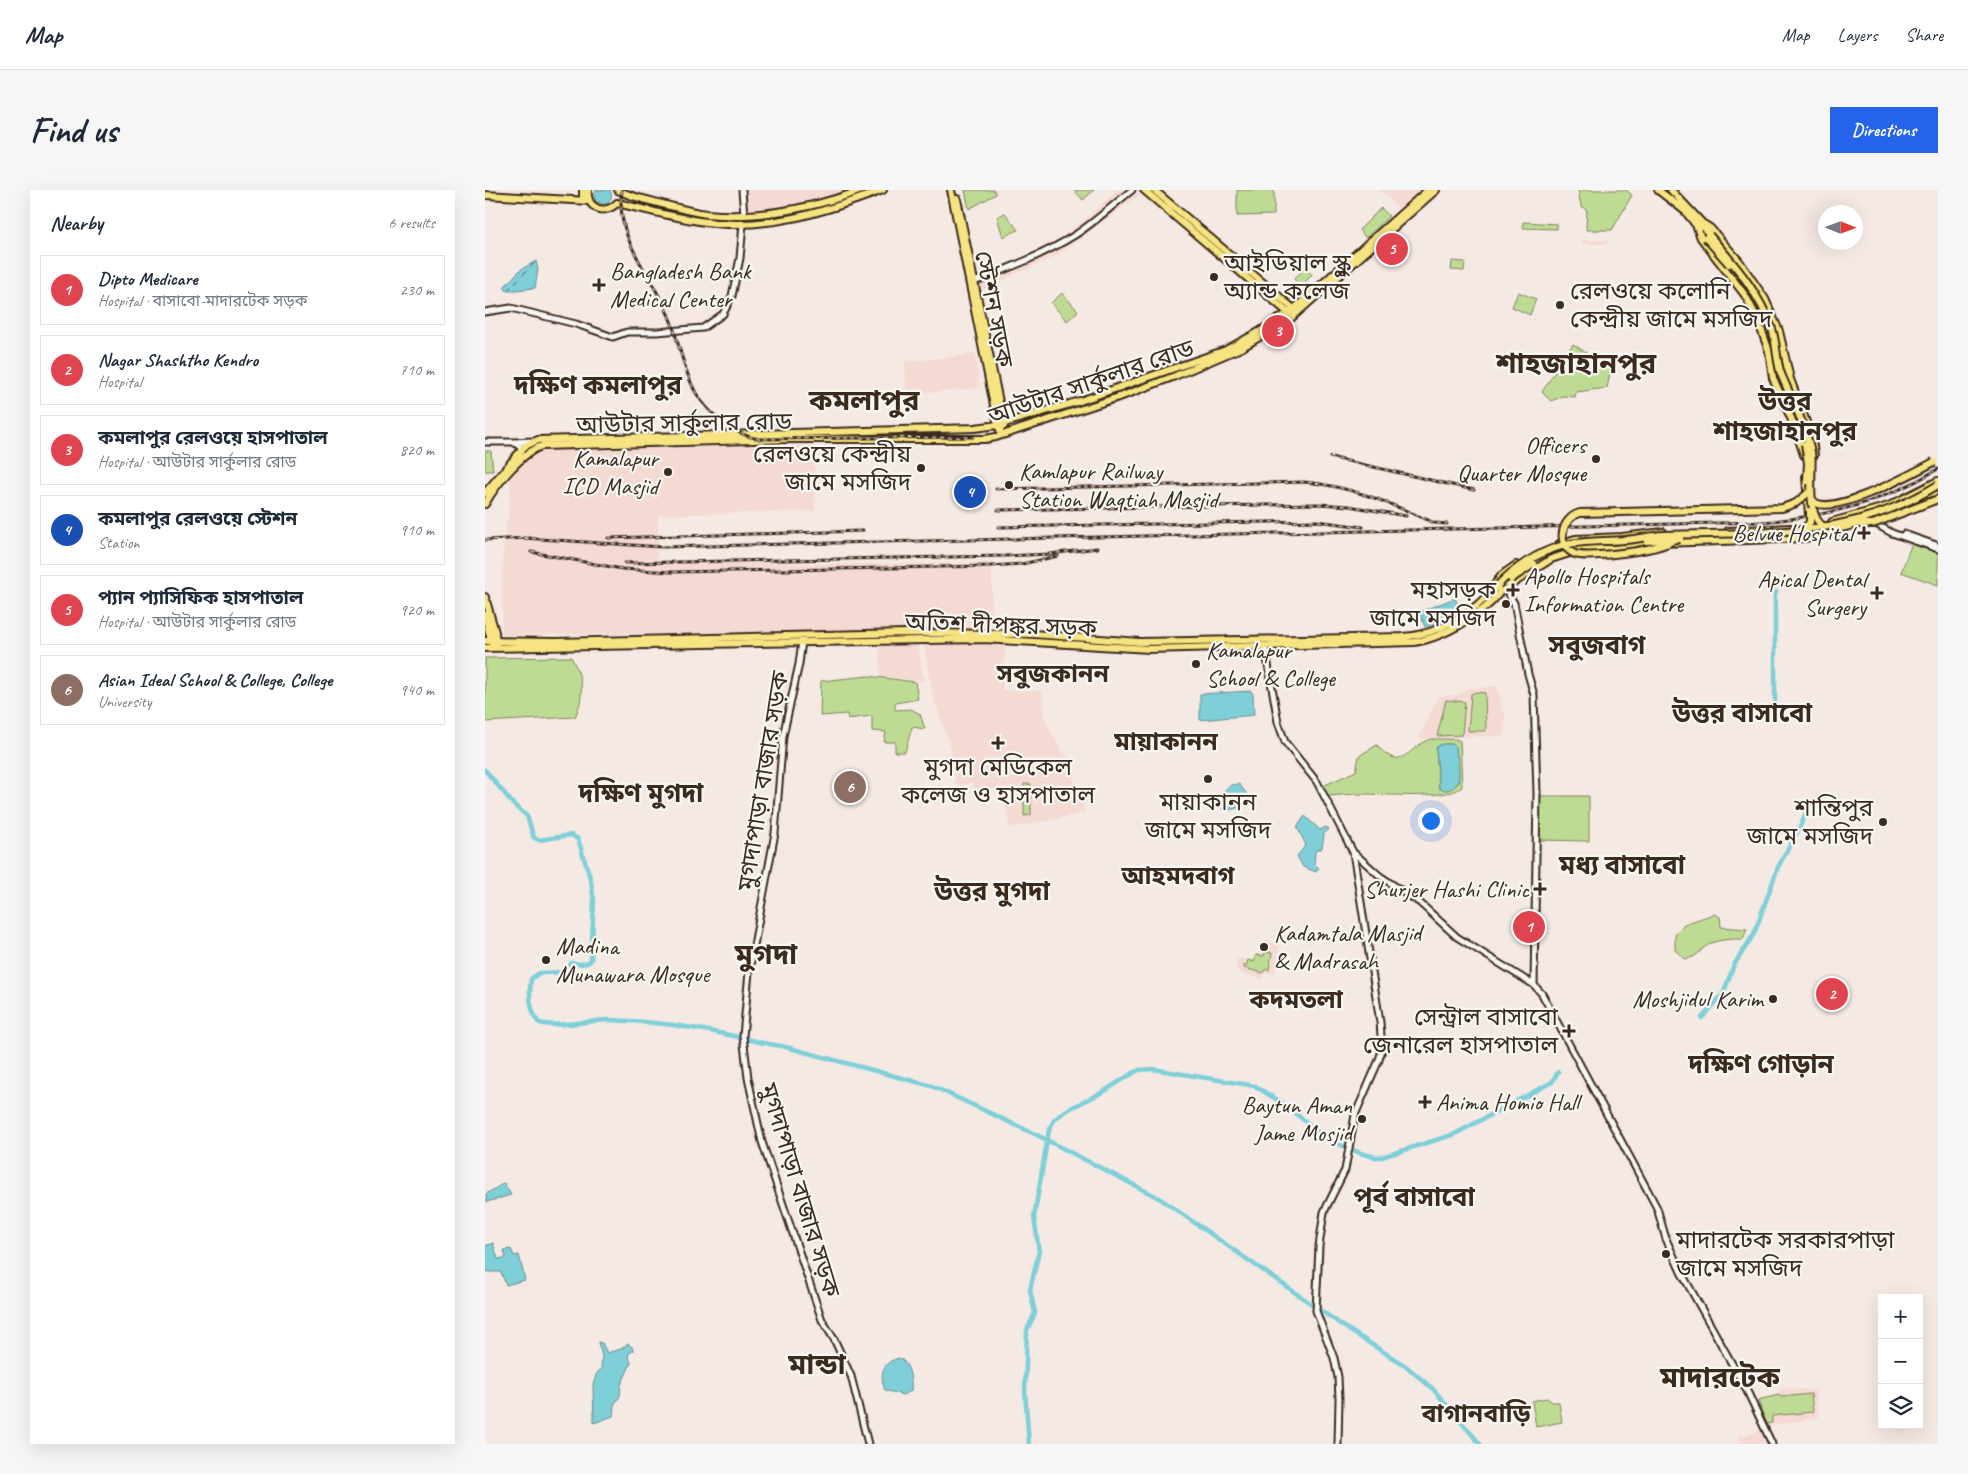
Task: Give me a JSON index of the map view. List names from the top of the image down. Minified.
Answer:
{"streets":{"main road":["স্টেশন সড়ক","আউটার সার্কুলার রোড","অতিশ দীপঙ্কর সড়ক"],"street":["মুগদাপাড়া বাজার সড়ক"]},"crossings":[["স্টেশন সড়ক","আউটার সার্কুলার রোড"],["অতিশ দীপঙ্কর সড়ক","মুগদাপাড়া বাজার সড়ক"]],"districts":["শাহজাহানপুর","দক্ষিণ কমলাপুর","কমলাপুর","উত্তর শাহজাহানপুর","সবুজবাগ","সবুজকানন","উত্তর বাসাবো","মায়াকানন","দক্ষিণ মুগদা","মধ্য বাসাবো","আহমদবাগ","উত্তর মুগদা","মুগদা","কদমতলা","দক্ষিণ গোড়ান","পূর্ব বাসাবো","মান্ডা","মাদারটেক","বাগানবাড়ি"],"places":{"other":["আইডিয়াল স্কুল অ্যান্ড কলেজ","রেলওয়ে কলোনি কেন্দ্রীয় জামে মসজিদ","Officers Quarter Mosque","রেলওয়ে কেন্দ্রীয় জামে মসজিদ","Kamalapur ICD Masjid","Kamlapur Railway Station Waqtiah Masjid","মহাসড়ক জামে মসজিদ","Kamalapur School & College","মায়াকানন জামে মসজিদ","শান্তিপুর জামে মসজিদ","Kadamtala Masjid & Madrasah","Madina Munawara Mosque","Moshjidul Karim","Baytun Aman Jame Mosjid","মাদারটেক সরকারপাড়া জামে মসজিদ"],"health":["Bangladesh Bank Medical Center","Belvue Hospital","Apollo Hospitals Information Centre","Apical Dental Surgery","মুগদা মেডিকেল কলেজ ও হাসপাতাল","Shurjer Hashi Clinic","সেন্ট্রাল বাসাবো জেনারেল হাসপাতাল","Anima Homio Hall"]},"north":"right","page":{"header":"Map","nav":["Map","Layers","Share"],"buttons":"Directions","title":"Find us","heading":["Nearby","6 results"],"pins":["5","3","4","6","1","2"],"list":[{"mark":"1","name":"Dipto Medicare","note":"Hospital · বাসাবো-মাদারটেক সড়ক","value":"230 m"},{"mark":"2","name":"Nagar Shashtho Kendro","note":"Hospital","value":"710 m"},{"mark":"3","name":"কমলাপুর রেলওয়ে হাসপাতাল","note":"Hospital · আউটার সার্কুলার রোড","value":"820 m"},{"mark":"4","name":"কমলাপুর রেলওয়ে স্টেশন","note":"Station","value":"910 m"},{"mark":"5","name":"প্যান প্যাসিফিক হাসপাতাল","note":"Hospital · আউটার সার্কুলার রোড","value":"920 m"},{"mark":"6","name":"Asian Ideal School & College, College","note":"University","value":"940 m"}],"map_buttons":["+","−"]}}
